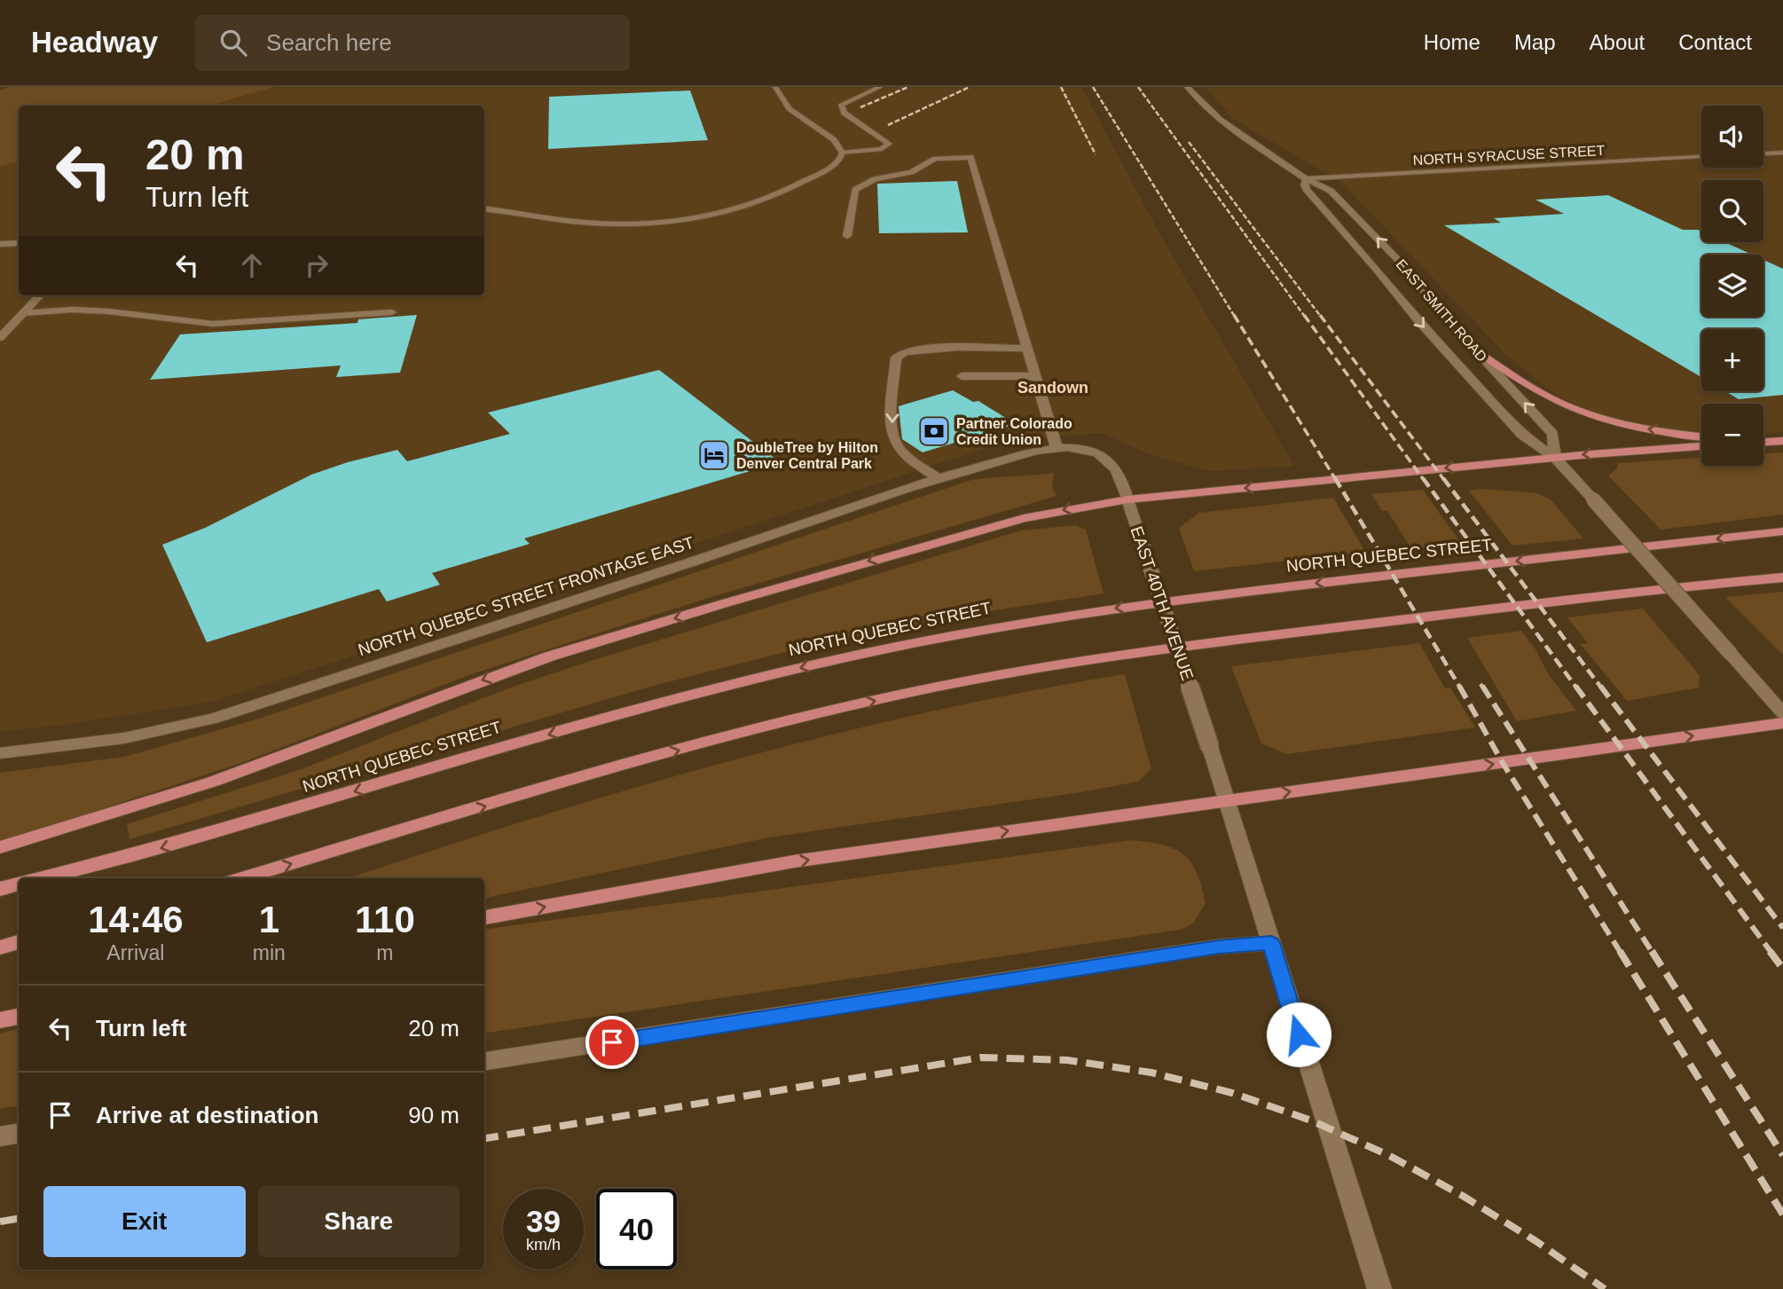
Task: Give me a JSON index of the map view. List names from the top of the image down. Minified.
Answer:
{"streets":{"main road":["NORTH QUEBEC STREET"],"street":["NORTH SYRACUSE STREET","EAST SMITH ROAD","NORTH QUEBEC STREET FRONTAGE EAST","EAST 40TH AVENUE"]},"crossings":[["NORTH SYRACUSE STREET","EAST SMITH ROAD"],["NORTH QUEBEC STREET FRONTAGE EAST","EAST 40TH AVENUE"]],"districts":["Sandown"],"places":{"bank":["Partner Colorado Credit Union"],"hotel":["DoubleTree by Hilton Denver Central Park"]},"page":{"header":"Headway","search":"Search here","nav":["Home","Map","About","Contact"],"map_buttons":["+","−"],"turn":["20 m","Turn left"],"eta":["14:46","Arrival","1","min","110","m"],"list":[{"name":"Turn left","value":"20 m"},{"name":"Arrive at destination","value":"90 m"}],"buttons":["Exit","Share"],"speed":"39 km/h","limit":"40"}}
